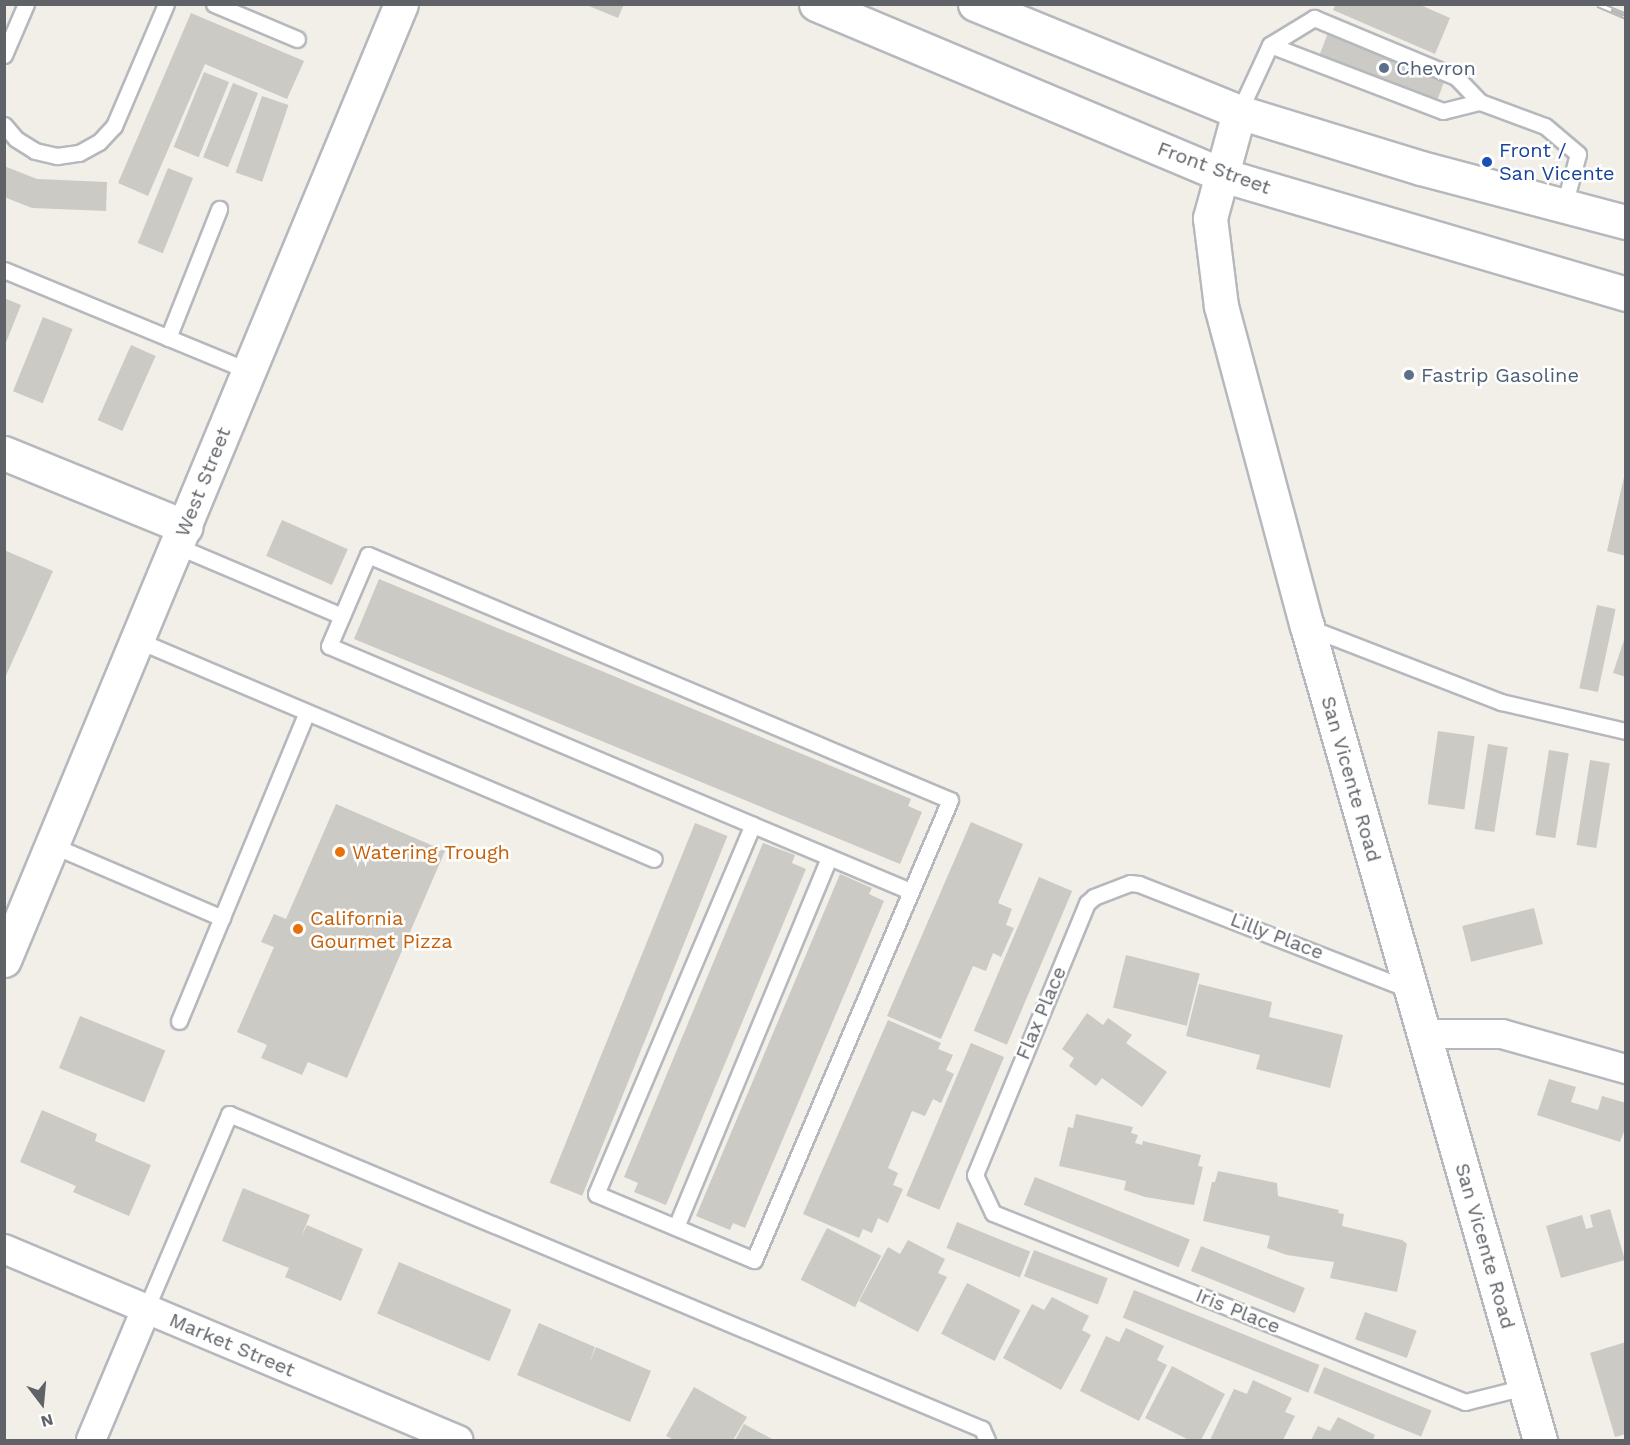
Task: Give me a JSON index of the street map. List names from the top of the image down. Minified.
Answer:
{"streets":{"street":["Front Street","West Street","San Vicente Road","Market Street"],"lane":["Lilly Place","Flax Place","Iris Place"]},"crossings":[["Front Street","San Vicente Road"],["San Vicente Road","Lilly Place"],["San Vicente Road","Iris Place"],["Lilly Place","Flax Place"],["Flax Place","Iris Place"]],"places":["Chevron","Front / San Vicente","Fastrip Gasoline","Watering Trough","California Gourmet Pizza"],"north":"bottom"}
